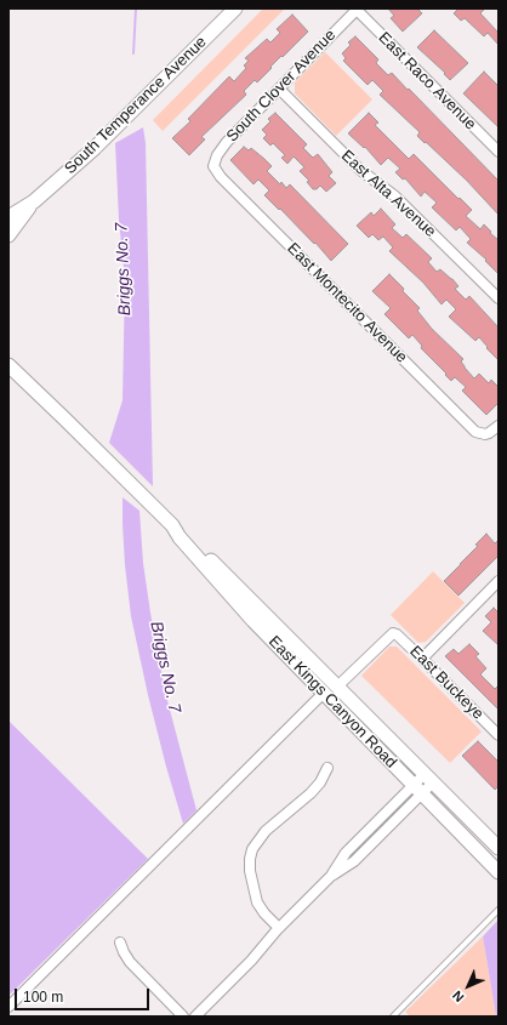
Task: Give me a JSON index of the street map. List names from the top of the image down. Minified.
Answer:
{"streets":{"main road":["South Temperance Avenue","East Kings Canyon Road"],"street":["East Raco Avenue","South Clover Avenue","East Alta Avenue","East Montecito Avenue","East Buckeye"]},"crossings":[["East Raco Avenue","South Clover Avenue"],["South Clover Avenue","East Alta Avenue"],["South Clover Avenue","East Montecito Avenue"],["East Buckeye","East Kings Canyon Road"]],"water":["Briggs No. 7"],"scale_bar":"100 m","north":"bottom left"}
